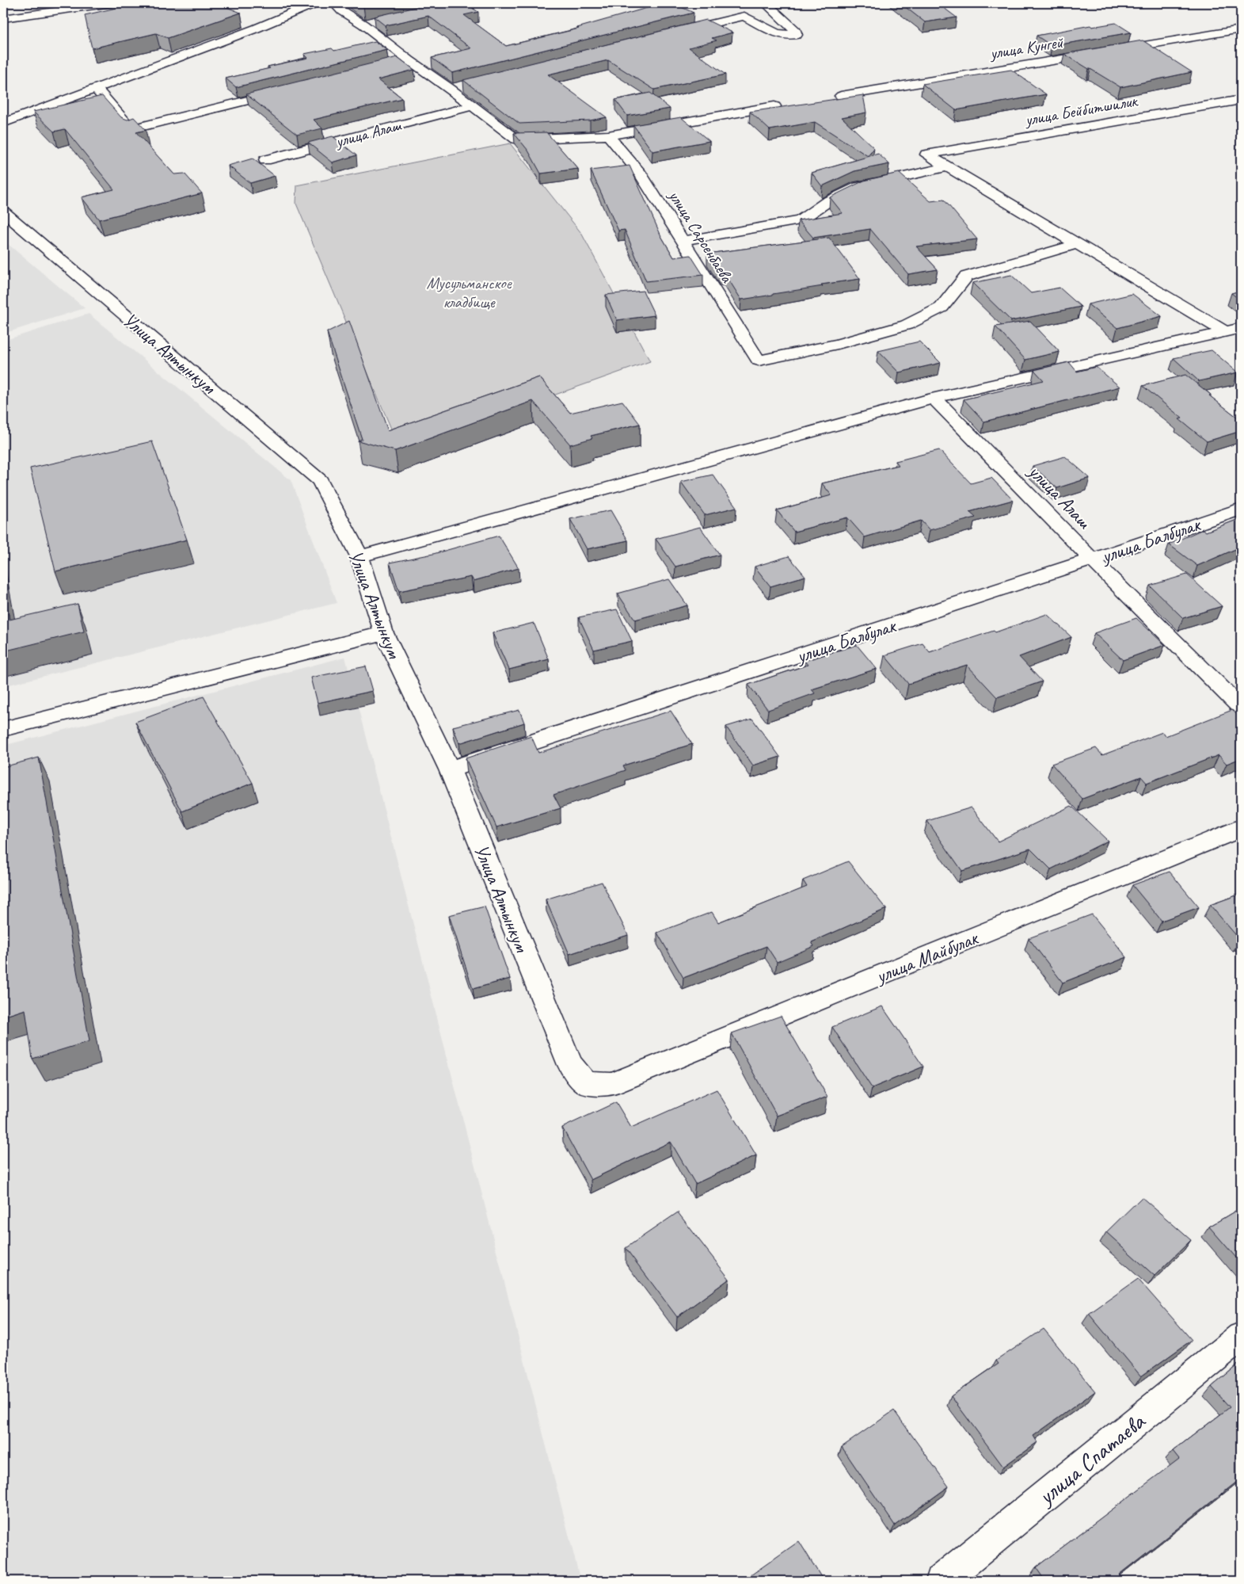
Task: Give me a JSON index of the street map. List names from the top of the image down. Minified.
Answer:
{"streets":{"street":["улица Кунгей","улица Бейбитшилик","улица Алаш","улица Сарсенбаева","Улица Алтынкум","улица Балбулак","улица Майбулак","улица Спатаева"]},"crossings":[["улица Алаш","улица Балбулак"],["Улица Алтынкум","улица Балбулак"],["Улица Алтынкум","улица Майбулак"]],"parks":["Мусульманское кладбище"]}
